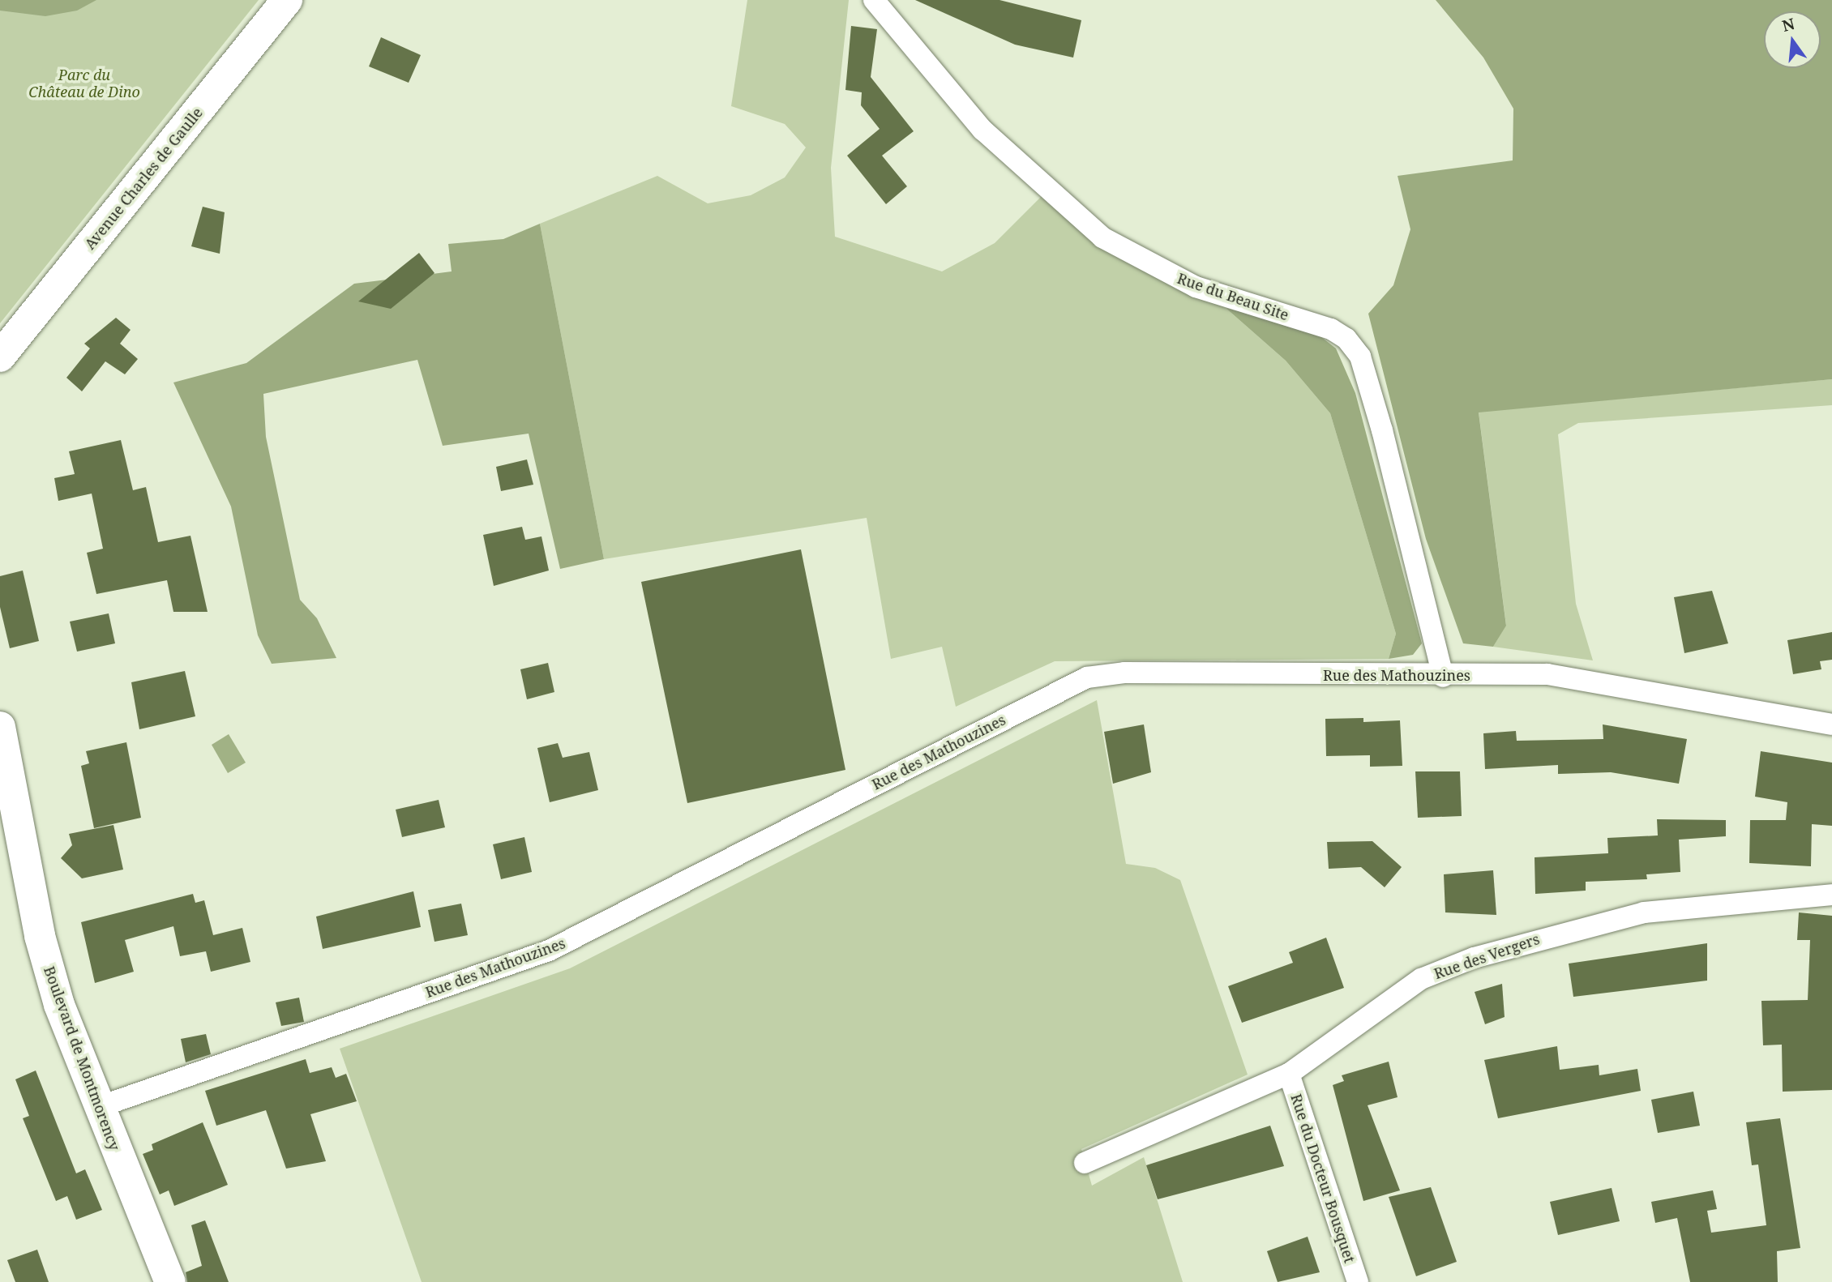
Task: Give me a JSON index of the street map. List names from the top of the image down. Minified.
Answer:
{"streets":{"street":["Avenue Charles de Gaulle","Rue du Beau Site","Rue des Mathouzines","Rue des Vergers","Boulevard de Montmorency","Rue du Docteur Bousquet"]},"crossings":[["Rue du Beau Site","Rue des Mathouzines"],["Rue des Mathouzines","Boulevard de Montmorency"],["Rue des Vergers","Rue du Docteur Bousquet"]],"parks":["Parc du Château de Dino"],"north":"top"}
